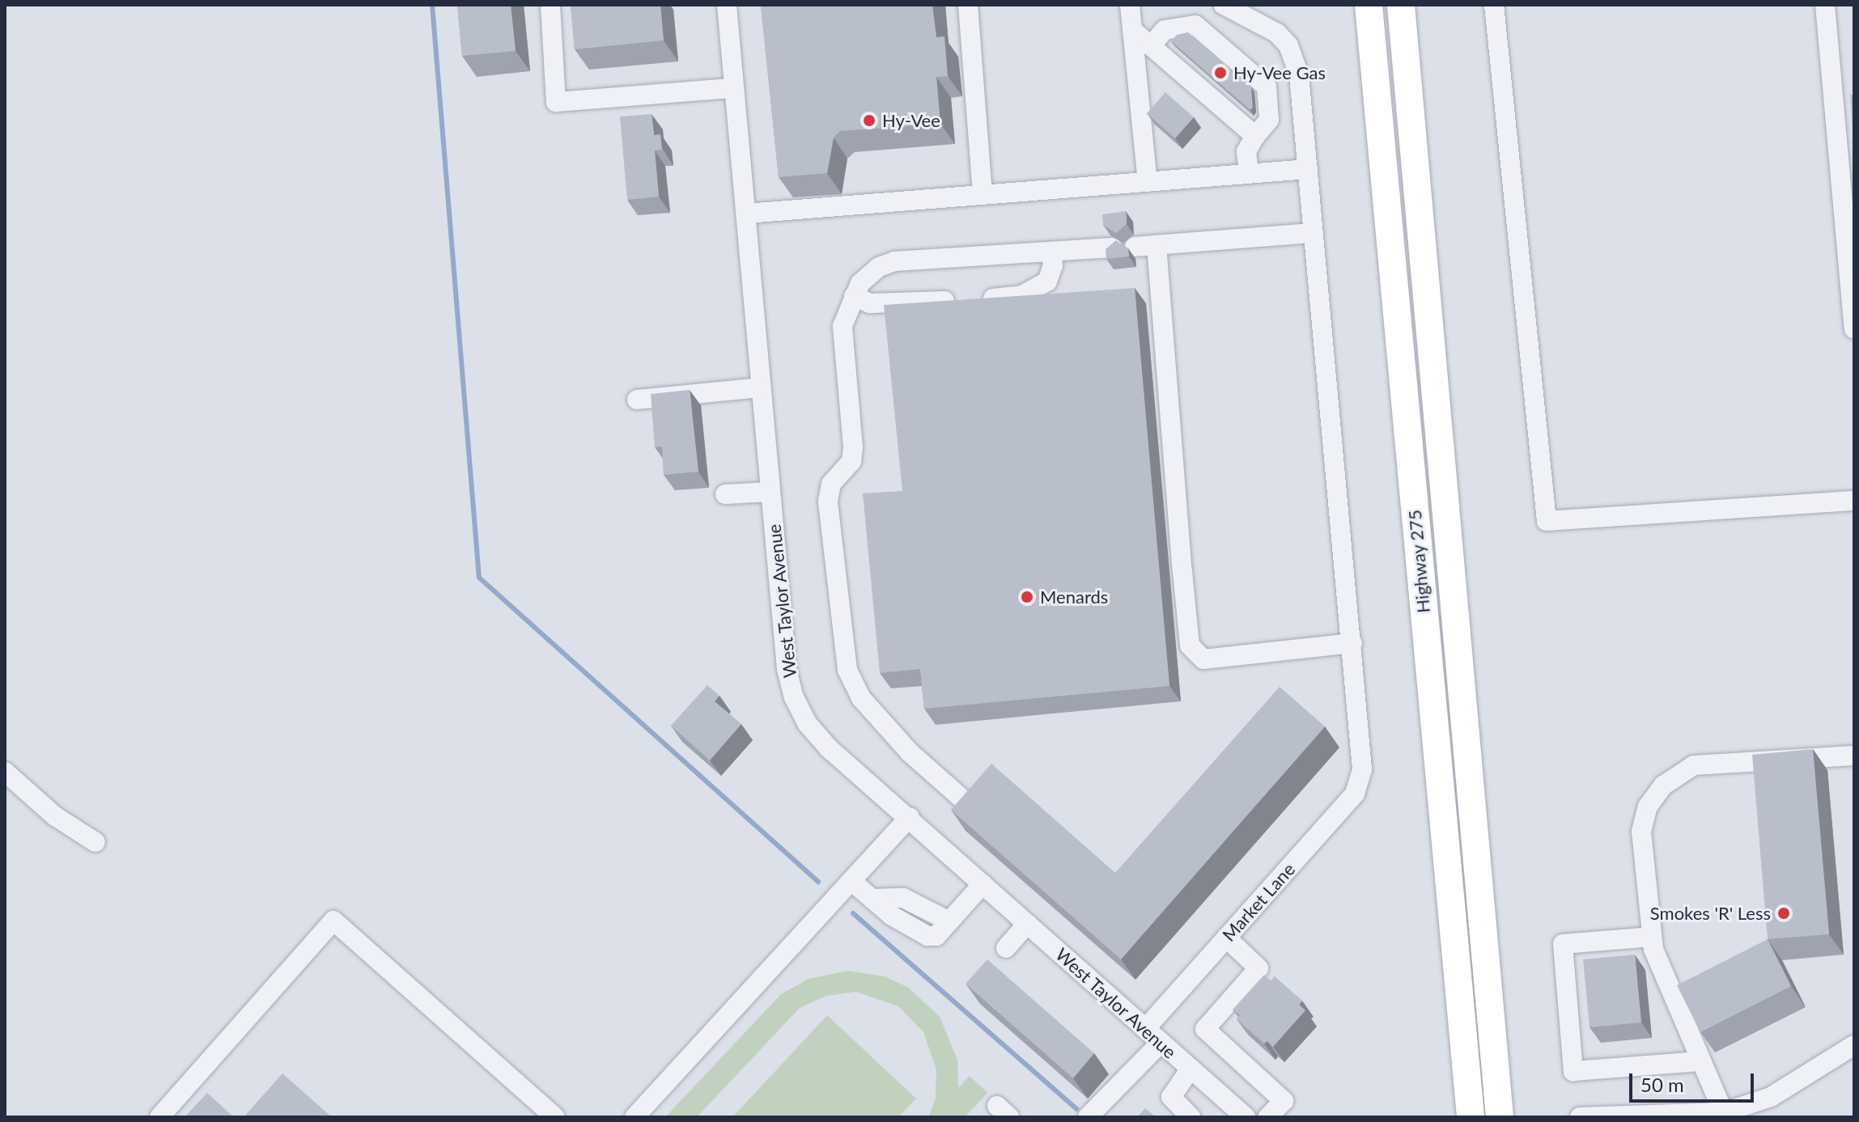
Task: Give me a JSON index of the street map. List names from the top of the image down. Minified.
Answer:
{"streets":{"highway":["Highway 275"],"street":["West Taylor Avenue","Market Lane"]},"crossings":[["West Taylor Avenue","Market Lane"]],"places":["Hy-Vee Gas","Hy-Vee","Menards","Smokes 'R' Less"],"scale_bar":"50 m"}
